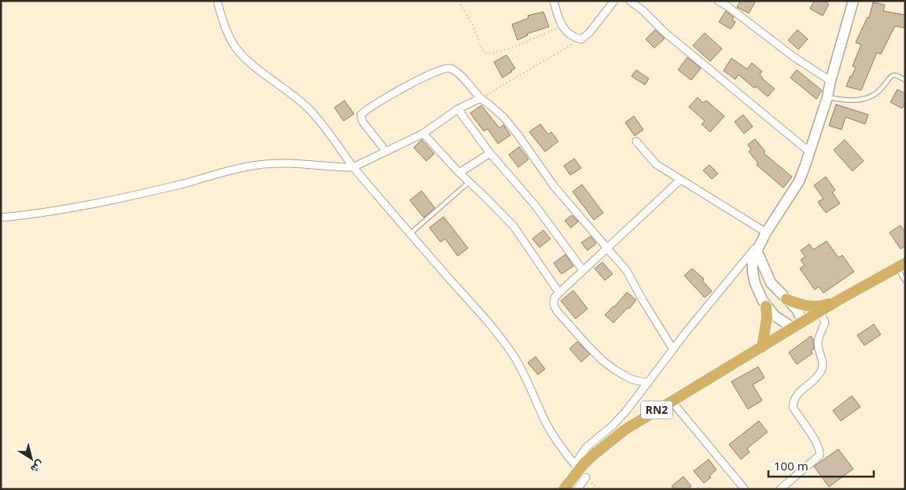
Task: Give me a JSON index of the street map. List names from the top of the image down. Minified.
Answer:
{"streets":{"main road":["RN2"]},"scale_bar":"100 m","north":"bottom right"}
